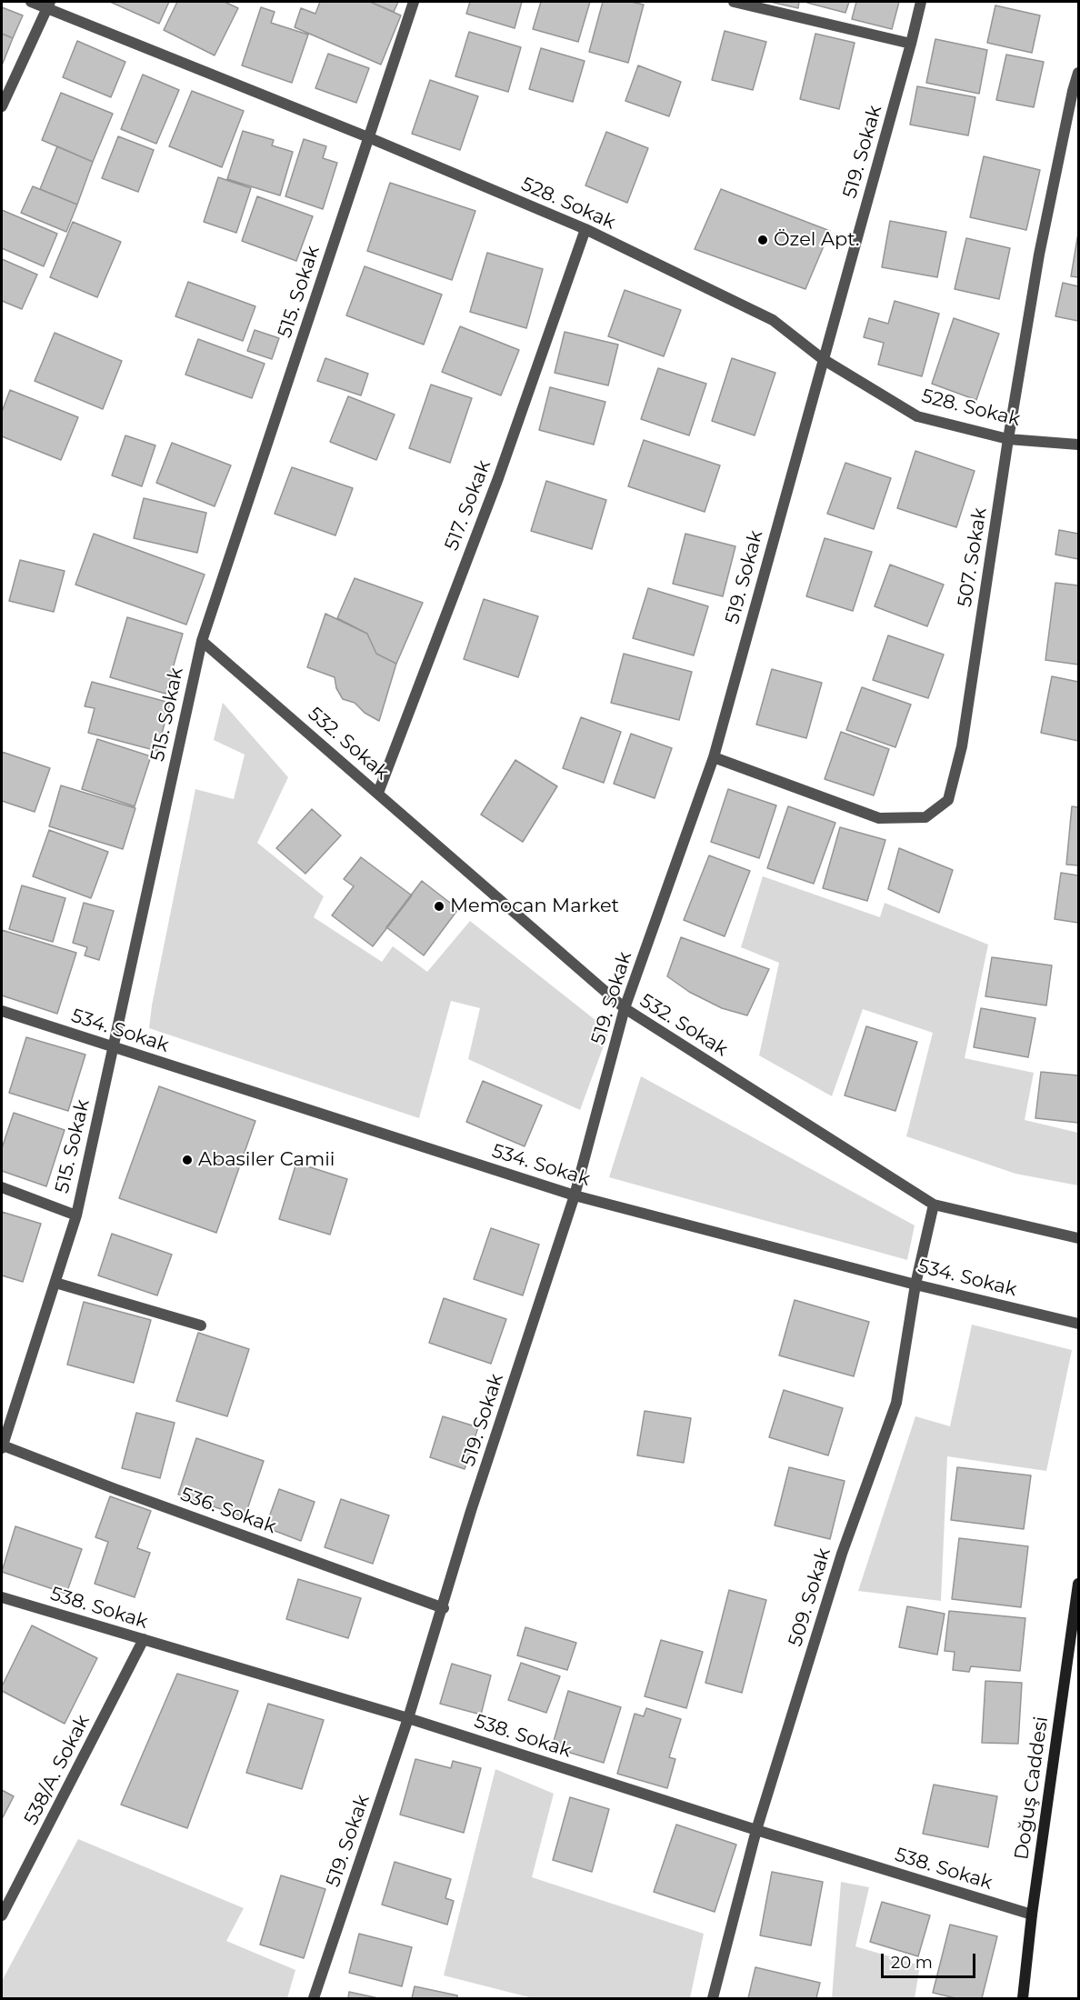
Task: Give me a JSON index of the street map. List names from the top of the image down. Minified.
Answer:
{"streets":{"street":["519. Sokak","528. Sokak","515. Sokak","517. Sokak","507. Sokak","532. Sokak","534. Sokak","536. Sokak","509. Sokak","538. Sokak","538/A. Sokak","Doğuş Caddesi"]},"crossings":[["519. Sokak","528. Sokak"],["519. Sokak","507. Sokak"],["519. Sokak","532. Sokak"],["519. Sokak","534. Sokak"],["519. Sokak","536. Sokak"],["519. Sokak","538. Sokak"],["528. Sokak","515. Sokak"],["528. Sokak","517. Sokak"],["528. Sokak","507. Sokak"],["515. Sokak","532. Sokak"],["515. Sokak","534. Sokak"],["515. Sokak","536. Sokak"],["517. Sokak","532. Sokak"],["532. Sokak","509. Sokak"],["534. Sokak","509. Sokak"],["509. Sokak","538. Sokak"],["538. Sokak","538/A. Sokak"],["538. Sokak","Doğuş Caddesi"]],"places":["Özel Apt.","Memocan Market","Abasiler Camii"],"scale_bar":"20 m"}
